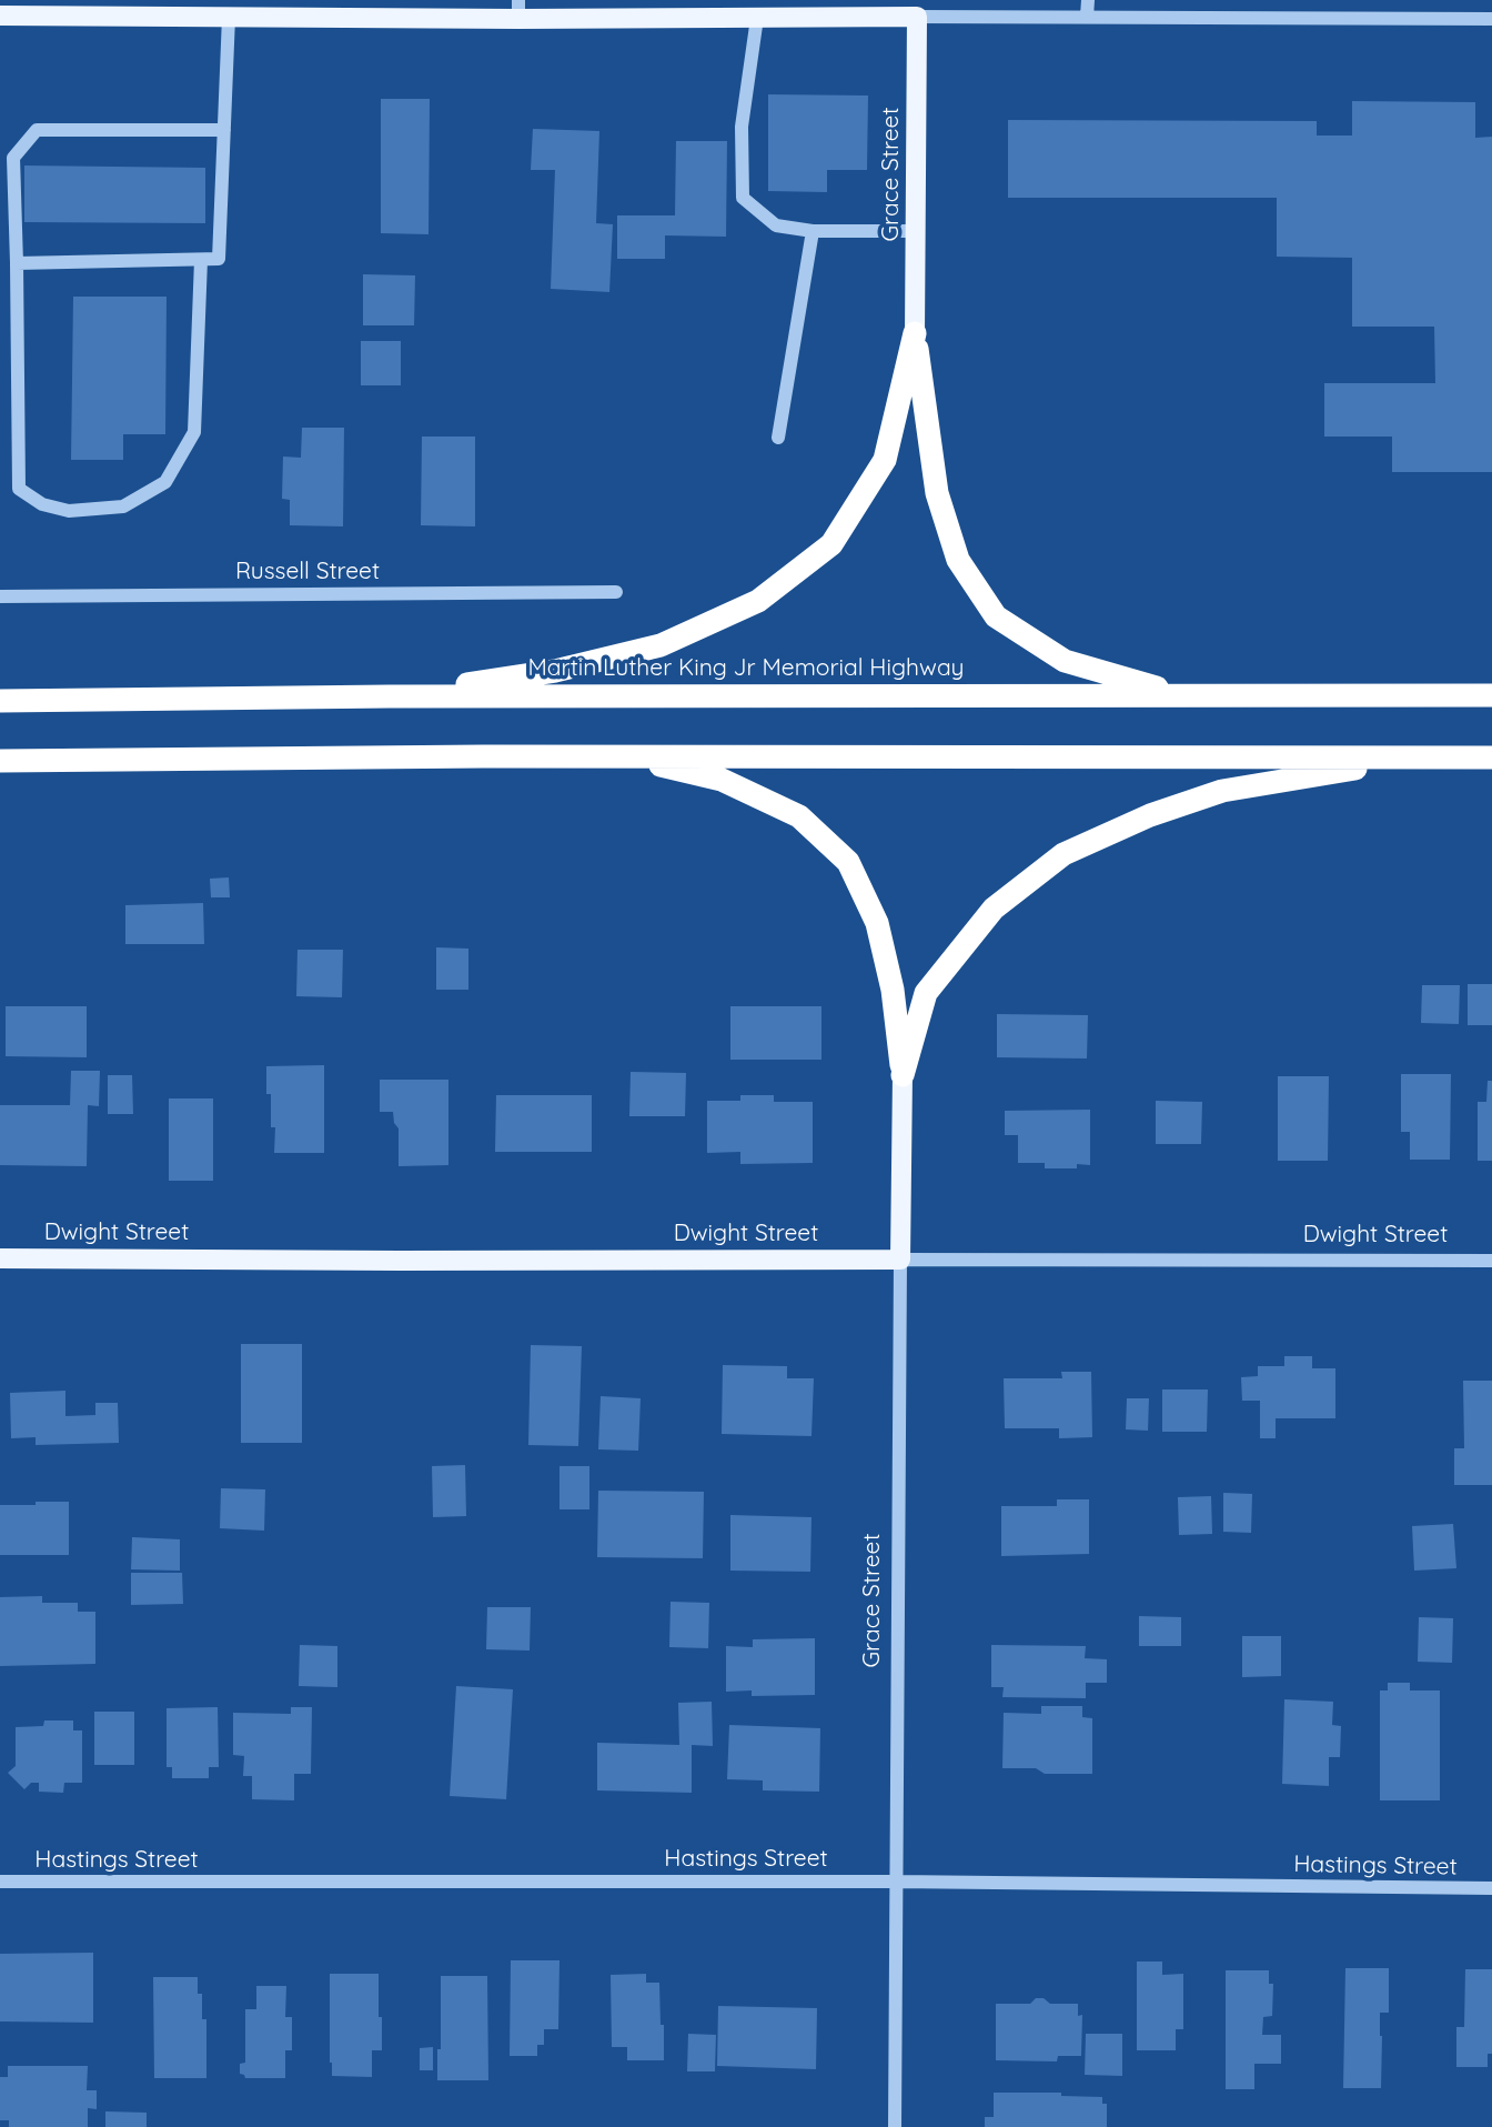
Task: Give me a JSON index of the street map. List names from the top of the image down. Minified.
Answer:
{"streets":{"highway":["Martin Luther King Jr Memorial Highway"],"main road":["Grace Street","Dwight Street"],"street":["Russell Street","Hastings Street"]},"crossings":[["Grace Street","Dwight Street"],["Grace Street","Hastings Street"]]}
